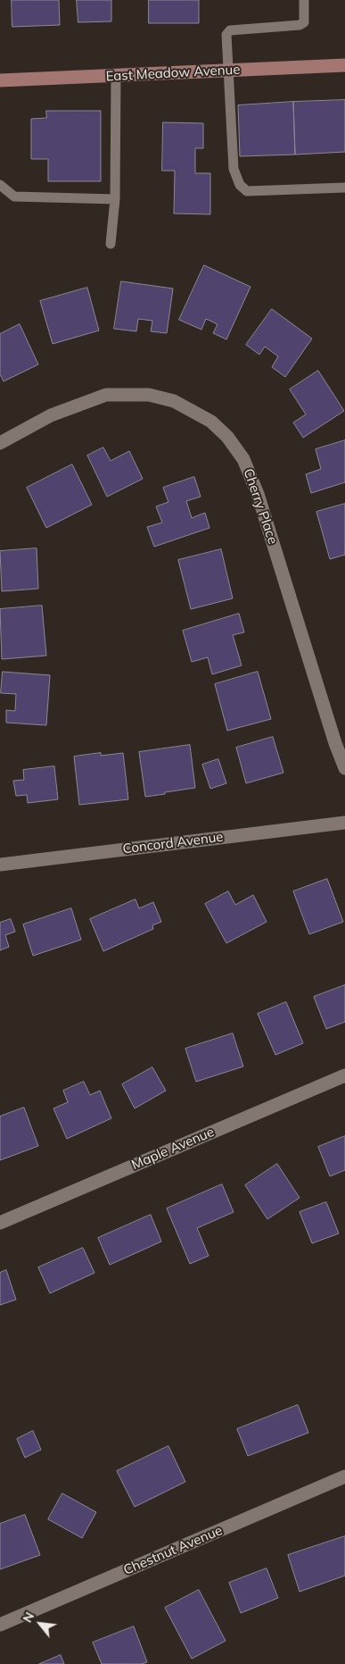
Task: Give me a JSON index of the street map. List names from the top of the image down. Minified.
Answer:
{"streets":{"street":["East Meadow Avenue","Cherry Place","Concord Avenue","Maple Avenue","Chestnut Avenue"]},"north":"top left"}
